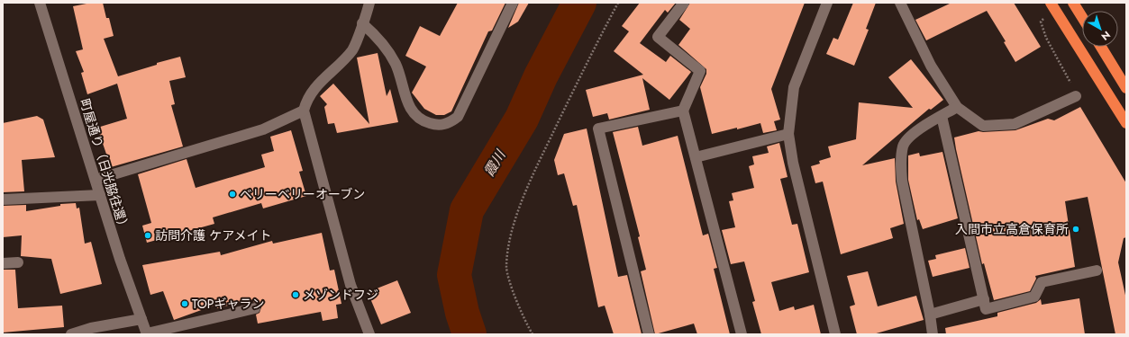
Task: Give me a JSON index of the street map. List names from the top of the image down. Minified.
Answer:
{"streets":{"street":["町屋通り（日光脇往還）"]},"water":["霞川"],"places":["ベリーベリーオーブン","入間市立高倉保育所","訪問介護 ケアメイト","メゾンドフジ","TOPギャラン"],"north":"bottom right"}
